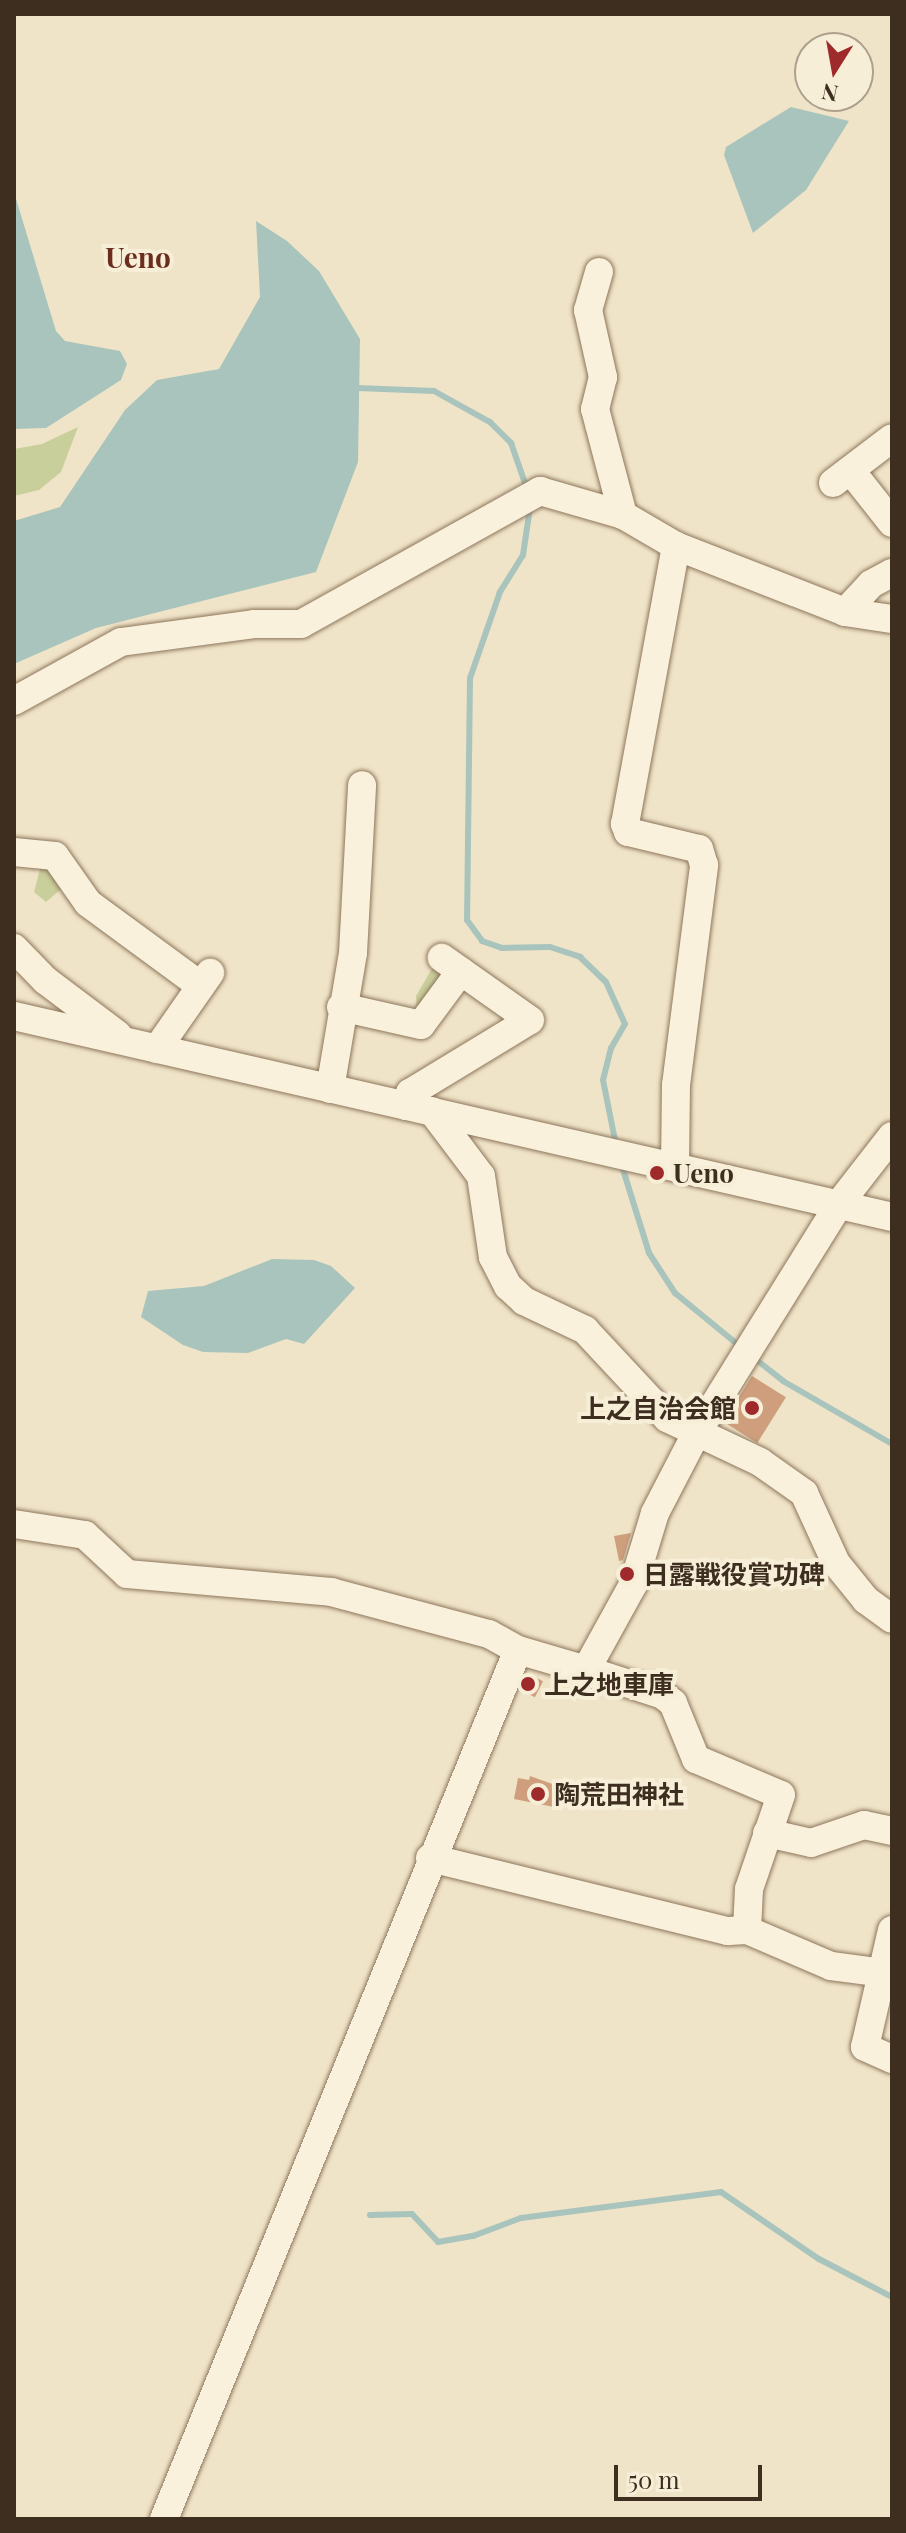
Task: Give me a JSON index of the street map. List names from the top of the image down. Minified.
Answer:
{"districts":["Ueno"],"places":["Ueno","上之自治会館","日露戦役賞功碑","上之地車庫","陶荒田神社"],"scale_bar":"50 m","north":"bottom"}
